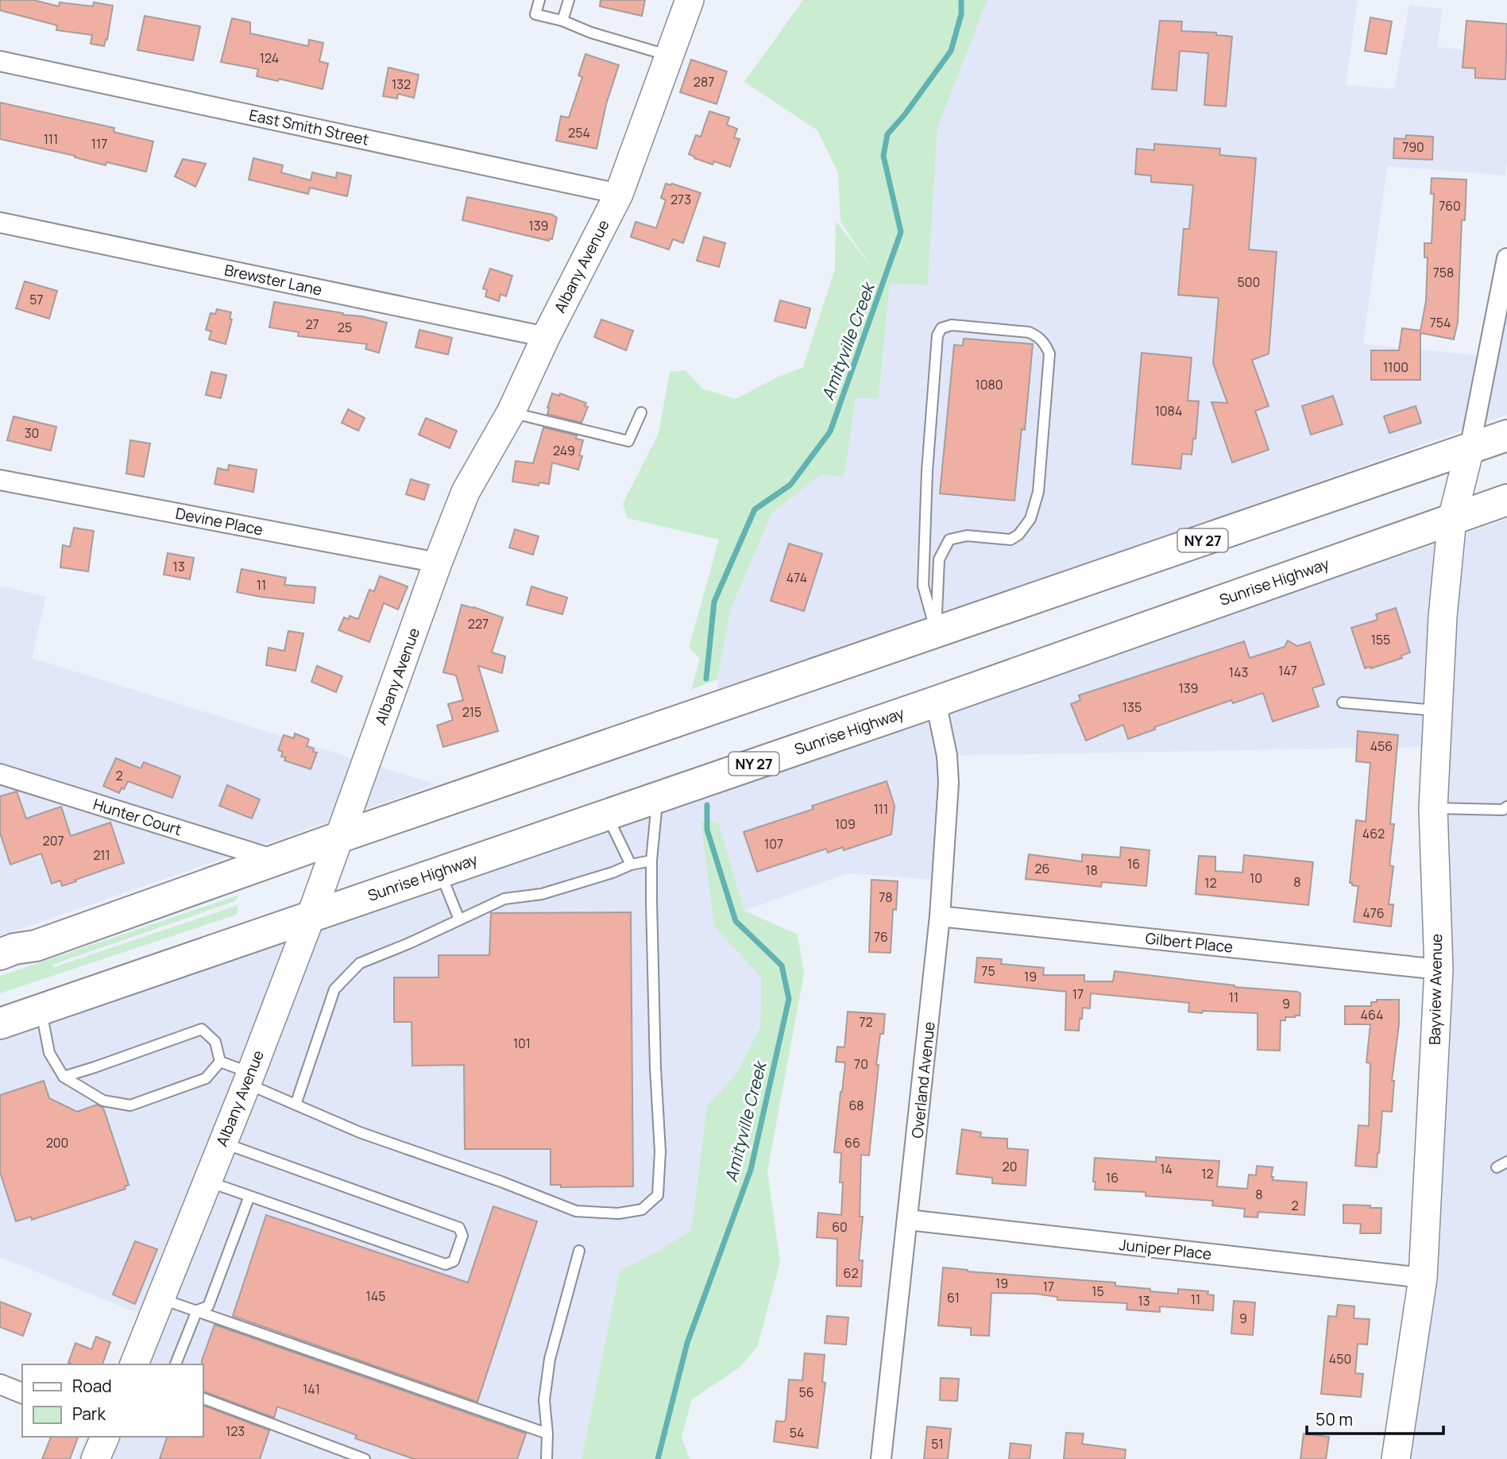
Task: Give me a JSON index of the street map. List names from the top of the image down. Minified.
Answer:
{"streets":{"highway":["NY 27","Sunrise Highway"],"street":["East Smith Street","Albany Avenue","Brewster Lane","Devine Place","Hunter Court","Gilbert Place","Bayview Avenue","Overland Avenue","Juniper Place"]},"crossings":[["East Smith Street","Albany Avenue"],["Albany Avenue","Brewster Lane"],["Albany Avenue","Devine Place"],["Albany Avenue","NY 27"],["Albany Avenue","Sunrise Highway"],["NY 27","Hunter Court"],["NY 27","Bayview Avenue"],["Sunrise Highway","Bayview Avenue"],["Sunrise Highway","Overland Avenue"],["Gilbert Place","Bayview Avenue"],["Gilbert Place","Overland Avenue"],["Bayview Avenue","Juniper Place"],["Overland Avenue","Juniper Place"]],"water":["Amityville Creek"],"house_numbers":["124","287","132","254","111","117","790","273","760","139","758","500","57","754","27","25","1100","1080","1084","30","249","13","474","11","227","155","147","143","139","135","215","456","2","111","109","462","207","107","211","16","26","18","10","8","12","78","476","76","75","19","17","11","9","464","72","101","70","68","200","66","20","14","12","16","8","2","60","62","19","17","15","145","61","11","13","9","450","141","56","123","54","51"],"legend":["Road","Park"],"scale_bar":"50 m"}
